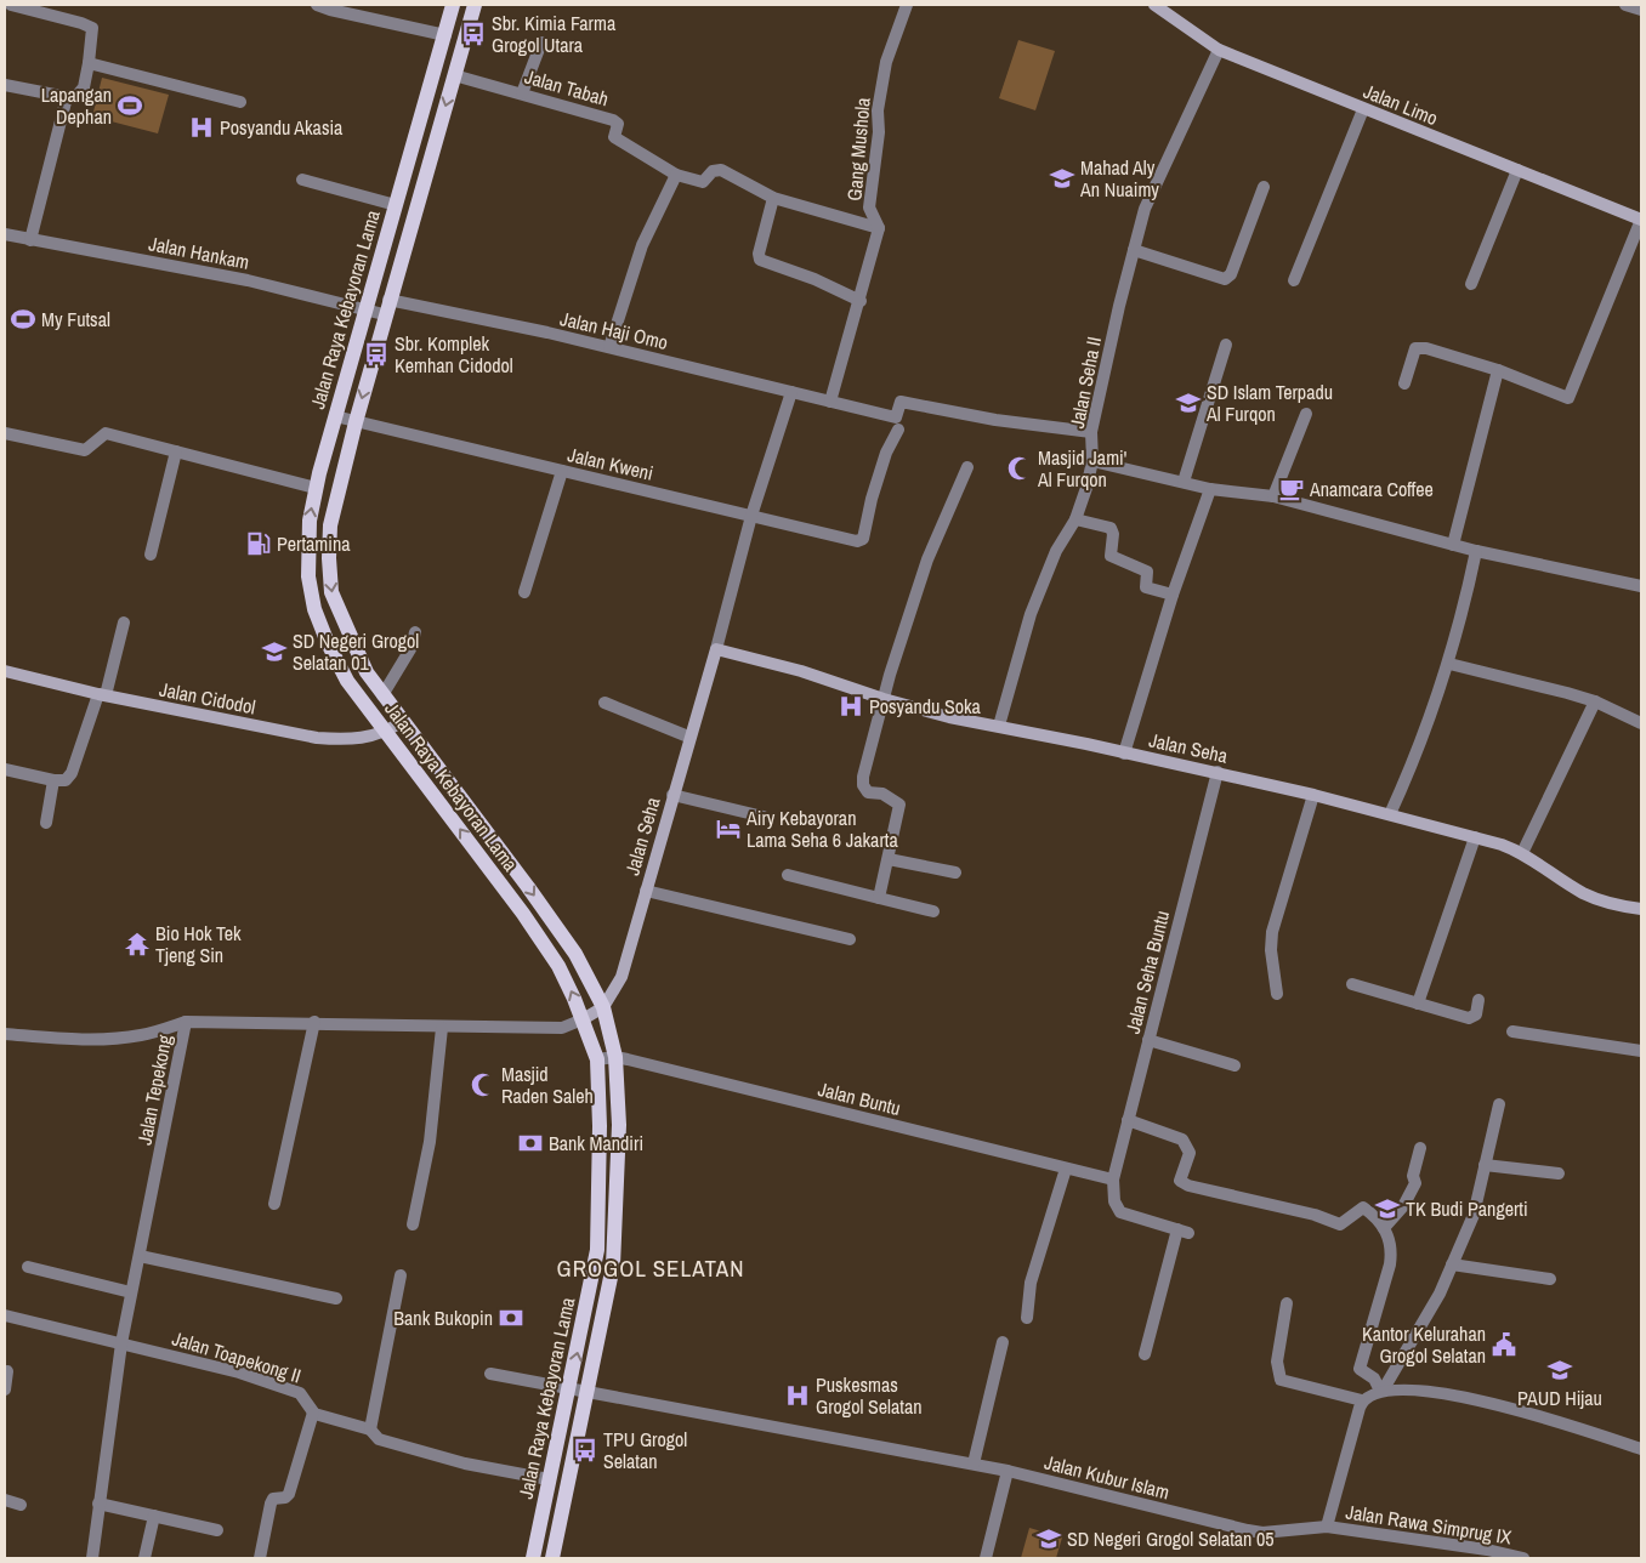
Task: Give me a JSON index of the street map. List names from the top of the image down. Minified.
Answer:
{"streets":{"main road":["Jalan Raya Kebayoran Lama"],"street":["Jalan Tabah","Jalan Limo","Gang Mushola","Jalan Hankam","Jalan Haji Omo","Jalan Seha II","Jalan Kweni","Jalan Cidodol","Jalan Seha","Jalan Seha Buntu","Jalan Tepekong","Jalan Buntu","Jalan Toapekong II","Jalan Kubur Islam","Jalan Rawa Simprug IX"]},"crossings":[["Jalan Tabah","Gang Mushola"],["Jalan Tabah","Jalan Raya Kebayoran Lama"],["Jalan Limo","Jalan Seha II"],["Jalan Hankam","Jalan Raya Kebayoran Lama"],["Jalan Hankam","Jalan Haji Omo"],["Jalan Raya Kebayoran Lama","Jalan Haji Omo"],["Jalan Raya Kebayoran Lama","Jalan Kweni"],["Jalan Raya Kebayoran Lama","Jalan Cidodol"],["Jalan Raya Kebayoran Lama","Jalan Seha"],["Jalan Raya Kebayoran Lama","Jalan Tepekong"],["Jalan Raya Kebayoran Lama","Jalan Buntu"],["Jalan Raya Kebayoran Lama","Jalan Kubur Islam"],["Jalan Haji Omo","Jalan Seha II"],["Jalan Seha II","Jalan Seha"],["Jalan Kweni","Jalan Seha"],["Jalan Seha","Jalan Seha Buntu"],["Jalan Seha","Jalan Tepekong"],["Jalan Seha Buntu","Jalan Buntu"],["Jalan Tepekong","Jalan Toapekong II"],["Jalan Kubur Islam","Jalan Rawa Simprug IX"]],"districts":["GROGOL SELATAN"],"places":{"bus stop":["Sbr. Kimia Farma Grogol Utara","Sbr. Komplek Kemhan Cidodol","TPU Grogol Selatan"],"sports":["Lapangan Dephan","My Futsal"],"hospital":["Posyandu Akasia","Posyandu Soka","Puskesmas Grogol Selatan"],"school or university":["Mahad Aly An Nuaimy","SD Islam Terpadu Al Furqon","SD Negeri Grogol Selatan 01","TK Budi Pangerti","PAUD Hijau","SD Negeri Grogol Selatan 05"],"mosque":["Masjid Jami' Al Furqon","Masjid Raden Saleh"],"cafe":["Anamcara Coffee"],"fuel station":["Pertamina"],"hotel":["Airy Kebayoran Lama Seha 6 Jakarta"],"temple":["Bio Hok Tek Tjeng Sin"],"bank":["Bank Mandiri","Bank Bukopin"],"public building":["Kantor Kelurahan Grogol Selatan"]}}
